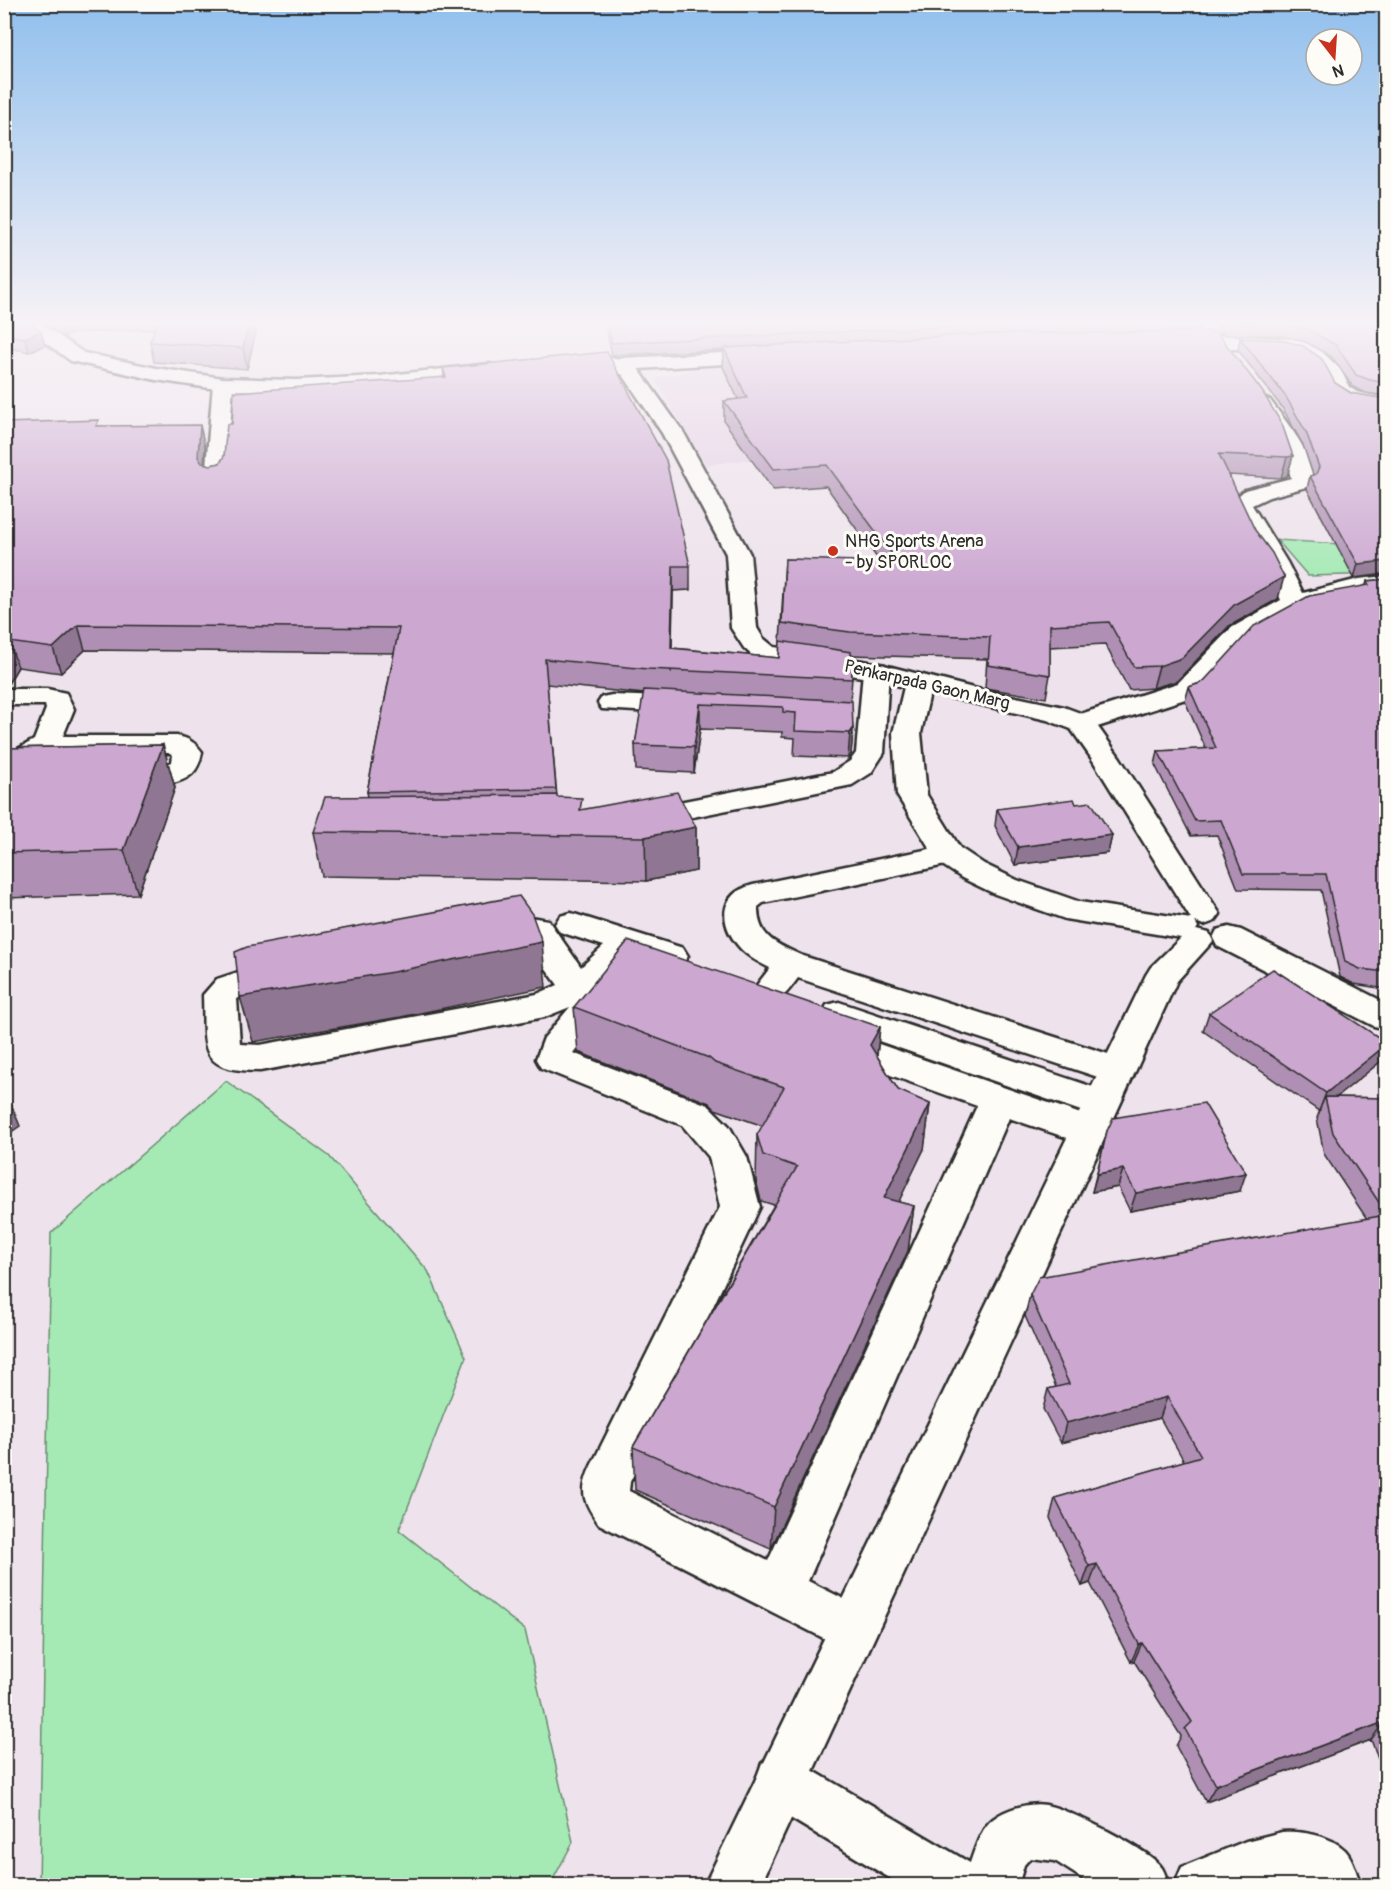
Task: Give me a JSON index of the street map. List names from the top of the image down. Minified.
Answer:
{"streets":{"street":["Penkarpada Gaon Marg"]},"places":["NHG Sports Arena - by SPORLOC"],"north":"bottom"}
